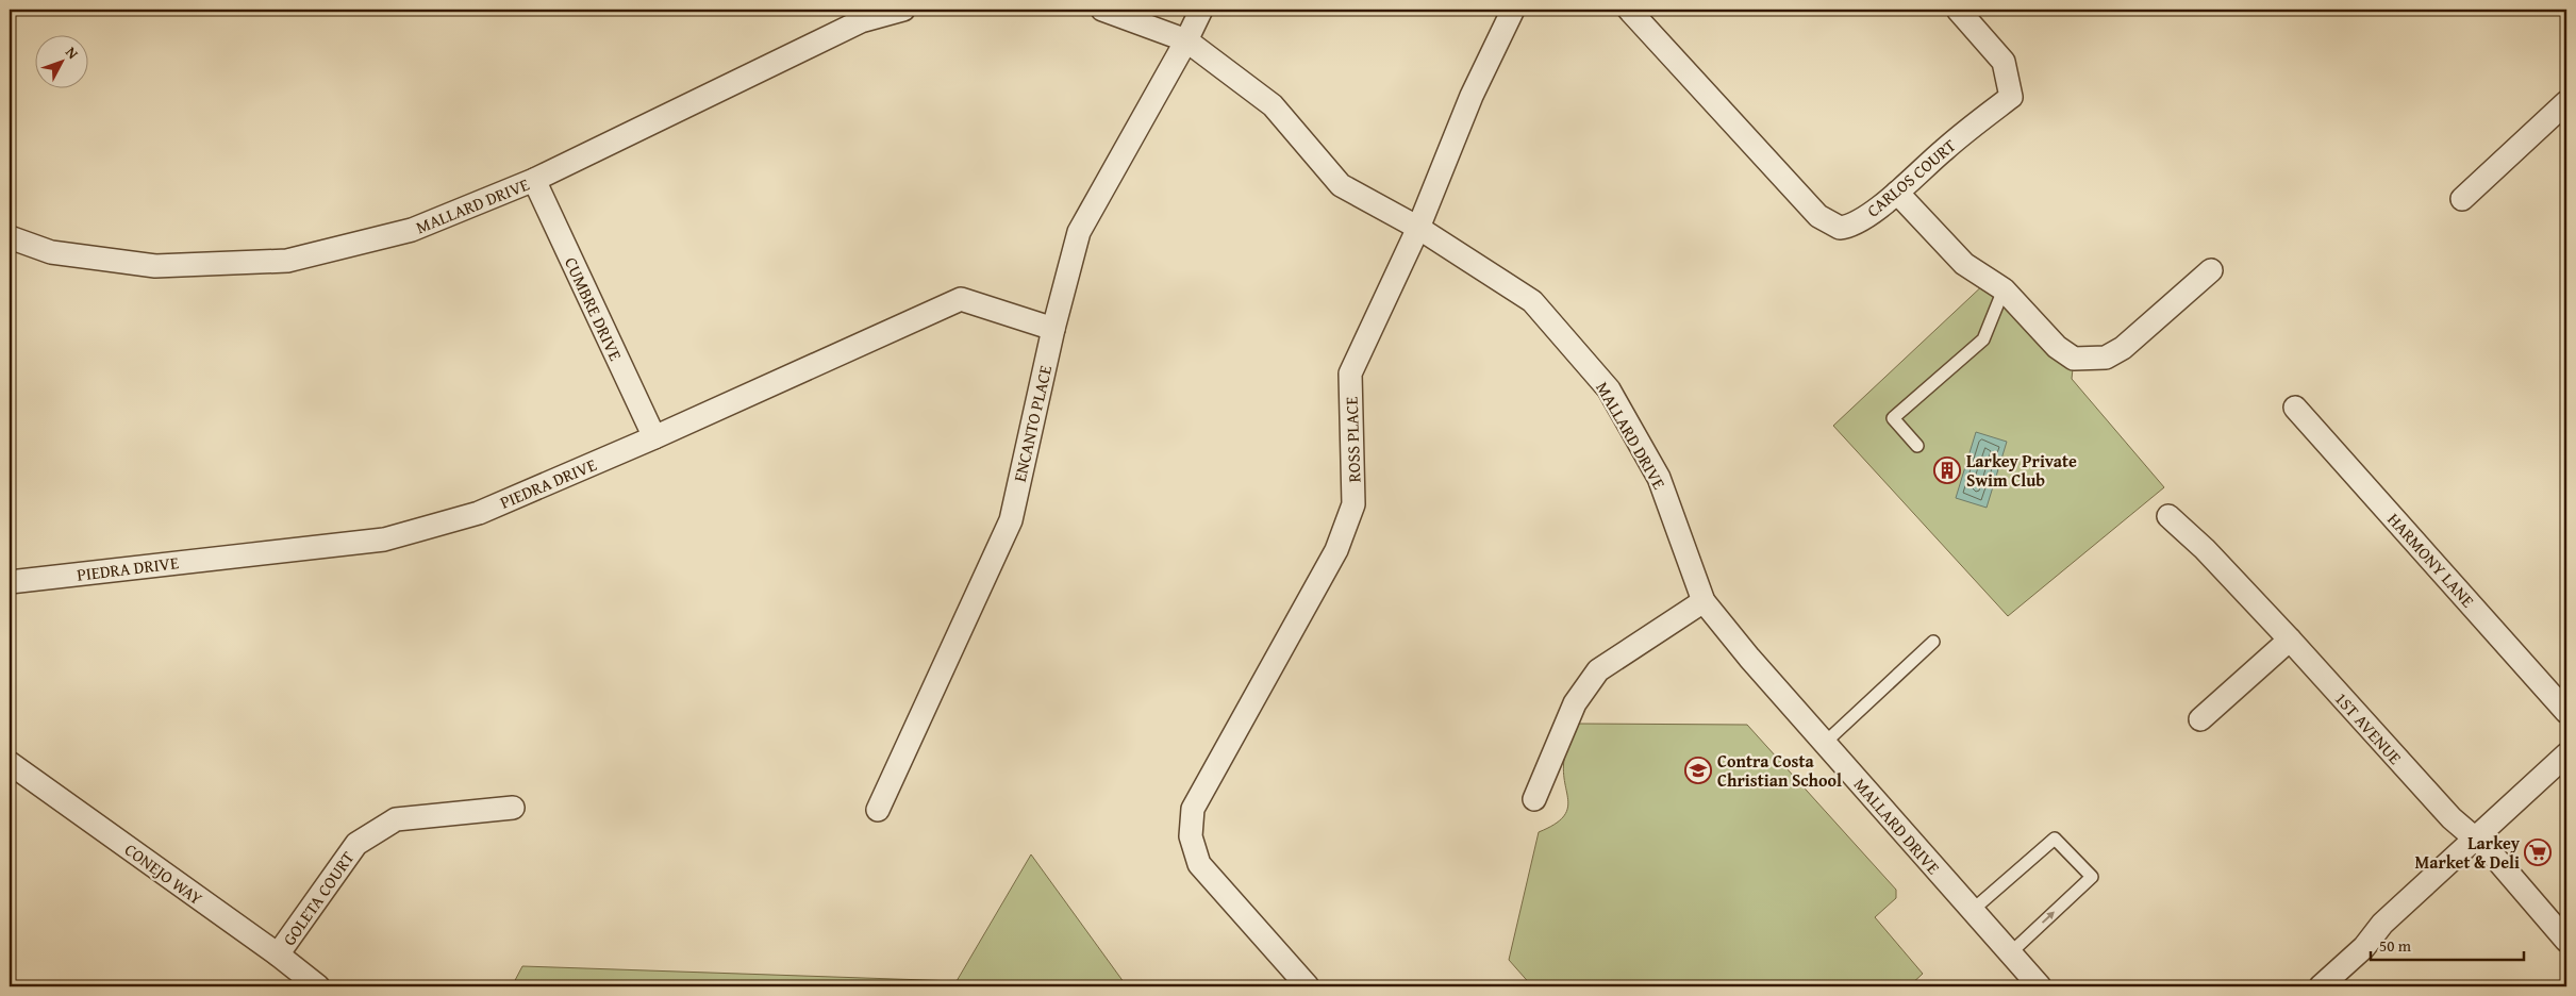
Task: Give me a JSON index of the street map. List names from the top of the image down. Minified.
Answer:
{"streets":{"street":["CARLOS COURT","MALLARD DRIVE","CUMBRE DRIVE","ENCANTO PLACE","ROSS PLACE","PIEDRA DRIVE","HARMONY LANE","1ST AVENUE","CONEJO WAY","GOLETA COURT"]},"crossings":[["MALLARD DRIVE","CUMBRE DRIVE"],["MALLARD DRIVE","ENCANTO PLACE"],["MALLARD DRIVE","ROSS PLACE"],["CUMBRE DRIVE","PIEDRA DRIVE"],["ENCANTO PLACE","PIEDRA DRIVE"],["CONEJO WAY","GOLETA COURT"]],"places":{"building":["Larkey Private Swim Club"],"school or university":["Contra Costa Christian School"],"supermarket":["Larkey Market & Deli"]},"scale_bar":"50 m","north":"top right"}
